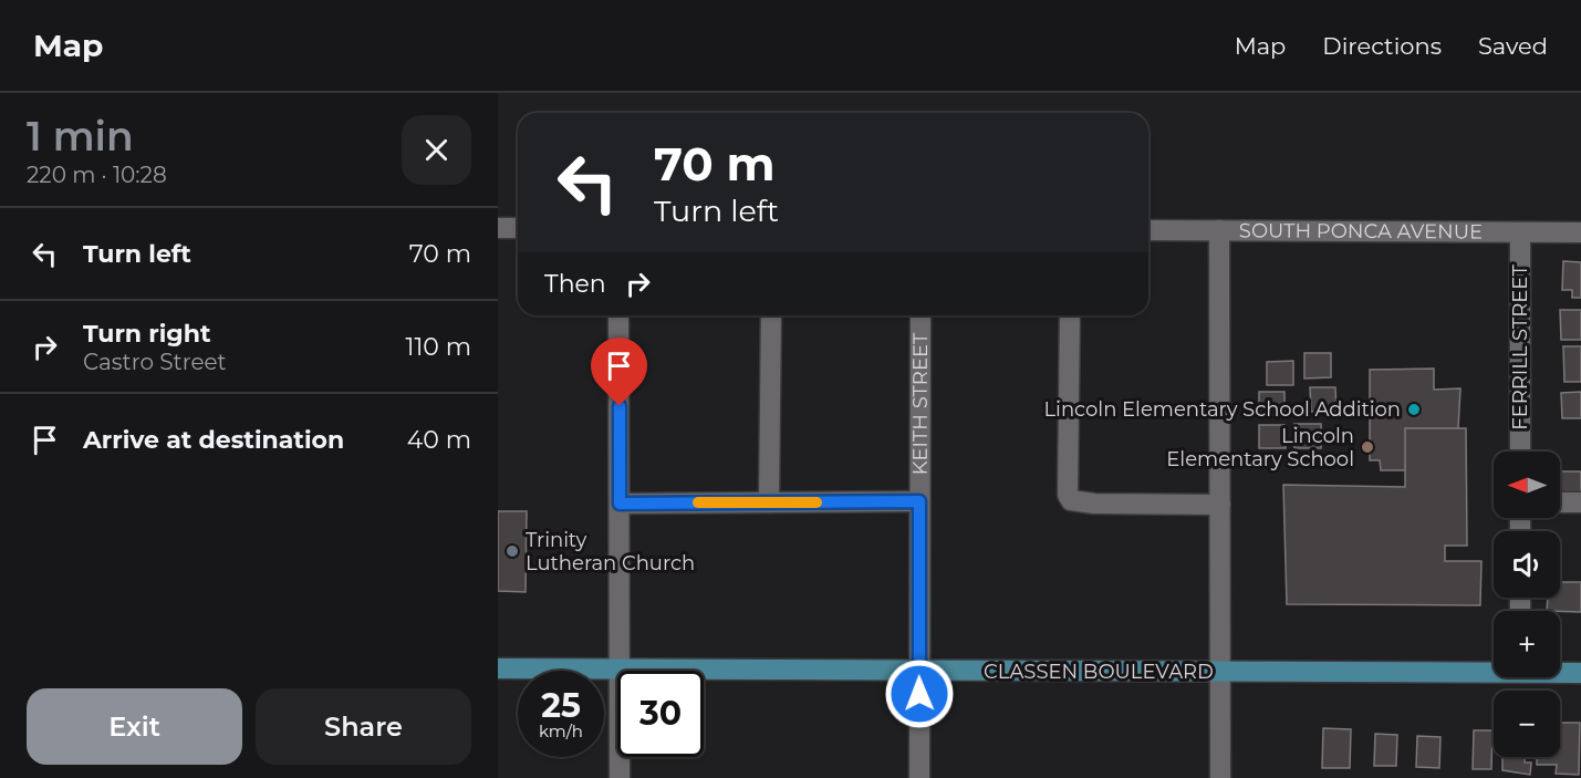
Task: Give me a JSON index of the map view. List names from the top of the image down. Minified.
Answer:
{"streets":{"main road":["CLASSEN BOULEVARD"],"street":["SOUTH PONCA AVENUE","FERRILL STREET","KEITH STREET"]},"crossings":[["SOUTH PONCA AVENUE","FERRILL STREET"],["KEITH STREET","CLASSEN BOULEVARD"]],"places":["Lincoln Elementary School Addition","Lincoln Elementary School","Trinity Lutheran Church"],"north":"left","page":{"header":"Map","nav":["Map","Directions","Saved"],"heading":["1 min","220 m · 10:28"],"turn":["70 m","Turn left"],"list":[{"name":"Turn left","value":"70 m"},{"name":"Turn right","note":"Castro Street","value":"110 m"},{"name":"Arrive at destination","value":"40 m"}],"then":"Then","map_buttons":["+","−"],"speed":"25 km/h","limit":"30","buttons":["Exit","Share"]}}
